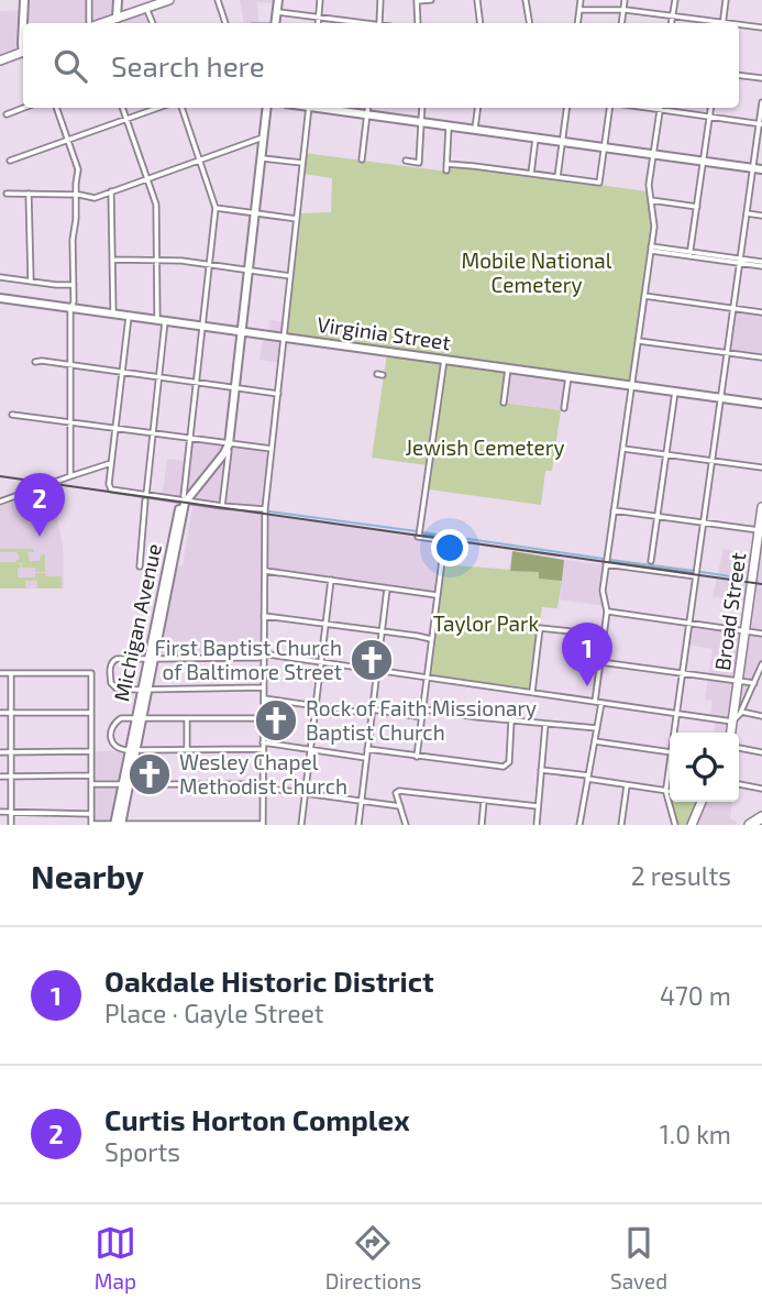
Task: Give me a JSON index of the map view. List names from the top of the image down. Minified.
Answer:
{"streets":{"main road":["Broad Street"],"street":["Virginia Street","Michigan Avenue"]},"crossings":[["Virginia Street","Michigan Avenue"]],"parks":["Mobile National Cemetery","Jewish Cemetery","Taylor Park"],"places":{"church":["First Baptist Church of Baltimore Street","Rock of Faith Missionary Baptist Church","Wesley Chapel Methodist Church"]},"page":{"search":"Search here","pins":["2","1"],"heading":["Nearby","2 results"],"list":[{"mark":"1","name":"Oakdale Historic District","note":"Place · Gayle Street","value":"470 m"},{"mark":"2","name":"Curtis Horton Complex","note":"Sports","value":"1.0 km"}],"nav":["Map","Directions","Saved"]}}
